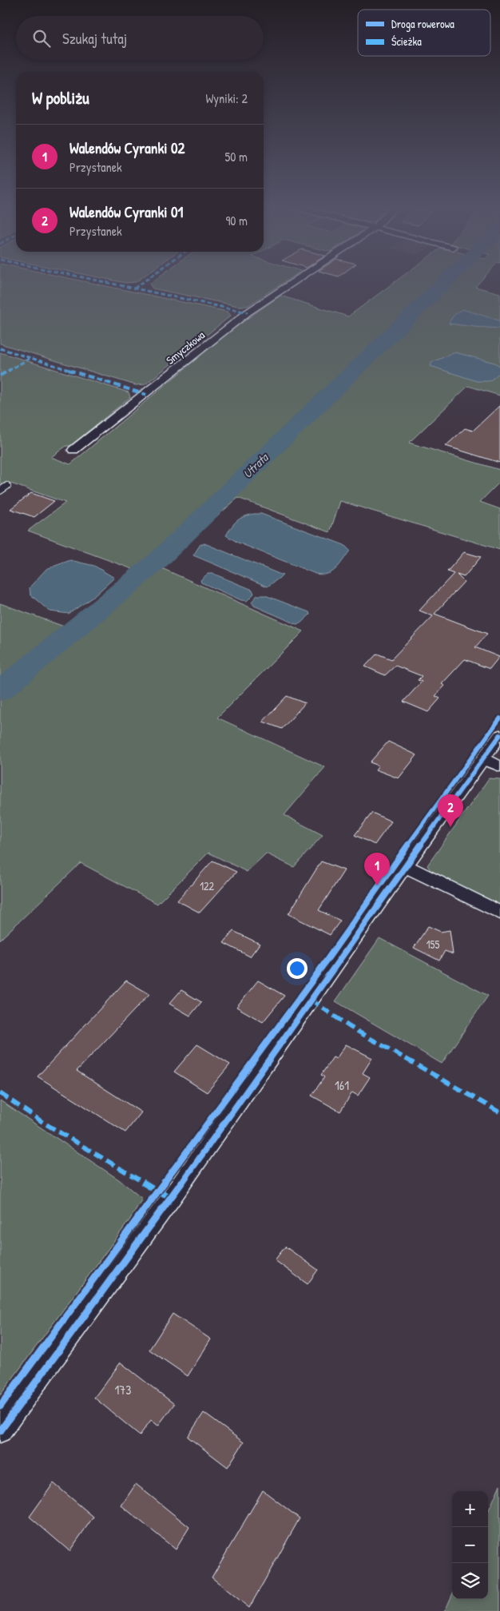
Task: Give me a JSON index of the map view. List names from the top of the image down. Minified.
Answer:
{"streets":{"street":["Smyczkowa"]},"water":["Utrata"],"house_numbers":["122","155","161","173"],"legend":["Droga rowerowa","Ścieżka"],"page":{"search":"Szukaj tutaj","heading":["W pobliżu","Wyniki: 2"],"list":[{"mark":"1","name":"Walendów Cyranki 02","note":"Przystanek","value":"50 m"},{"mark":"2","name":"Walendów Cyranki 01","note":"Przystanek","value":"90 m"}],"pins":["2","1"],"map_buttons":["+","−"]}}
